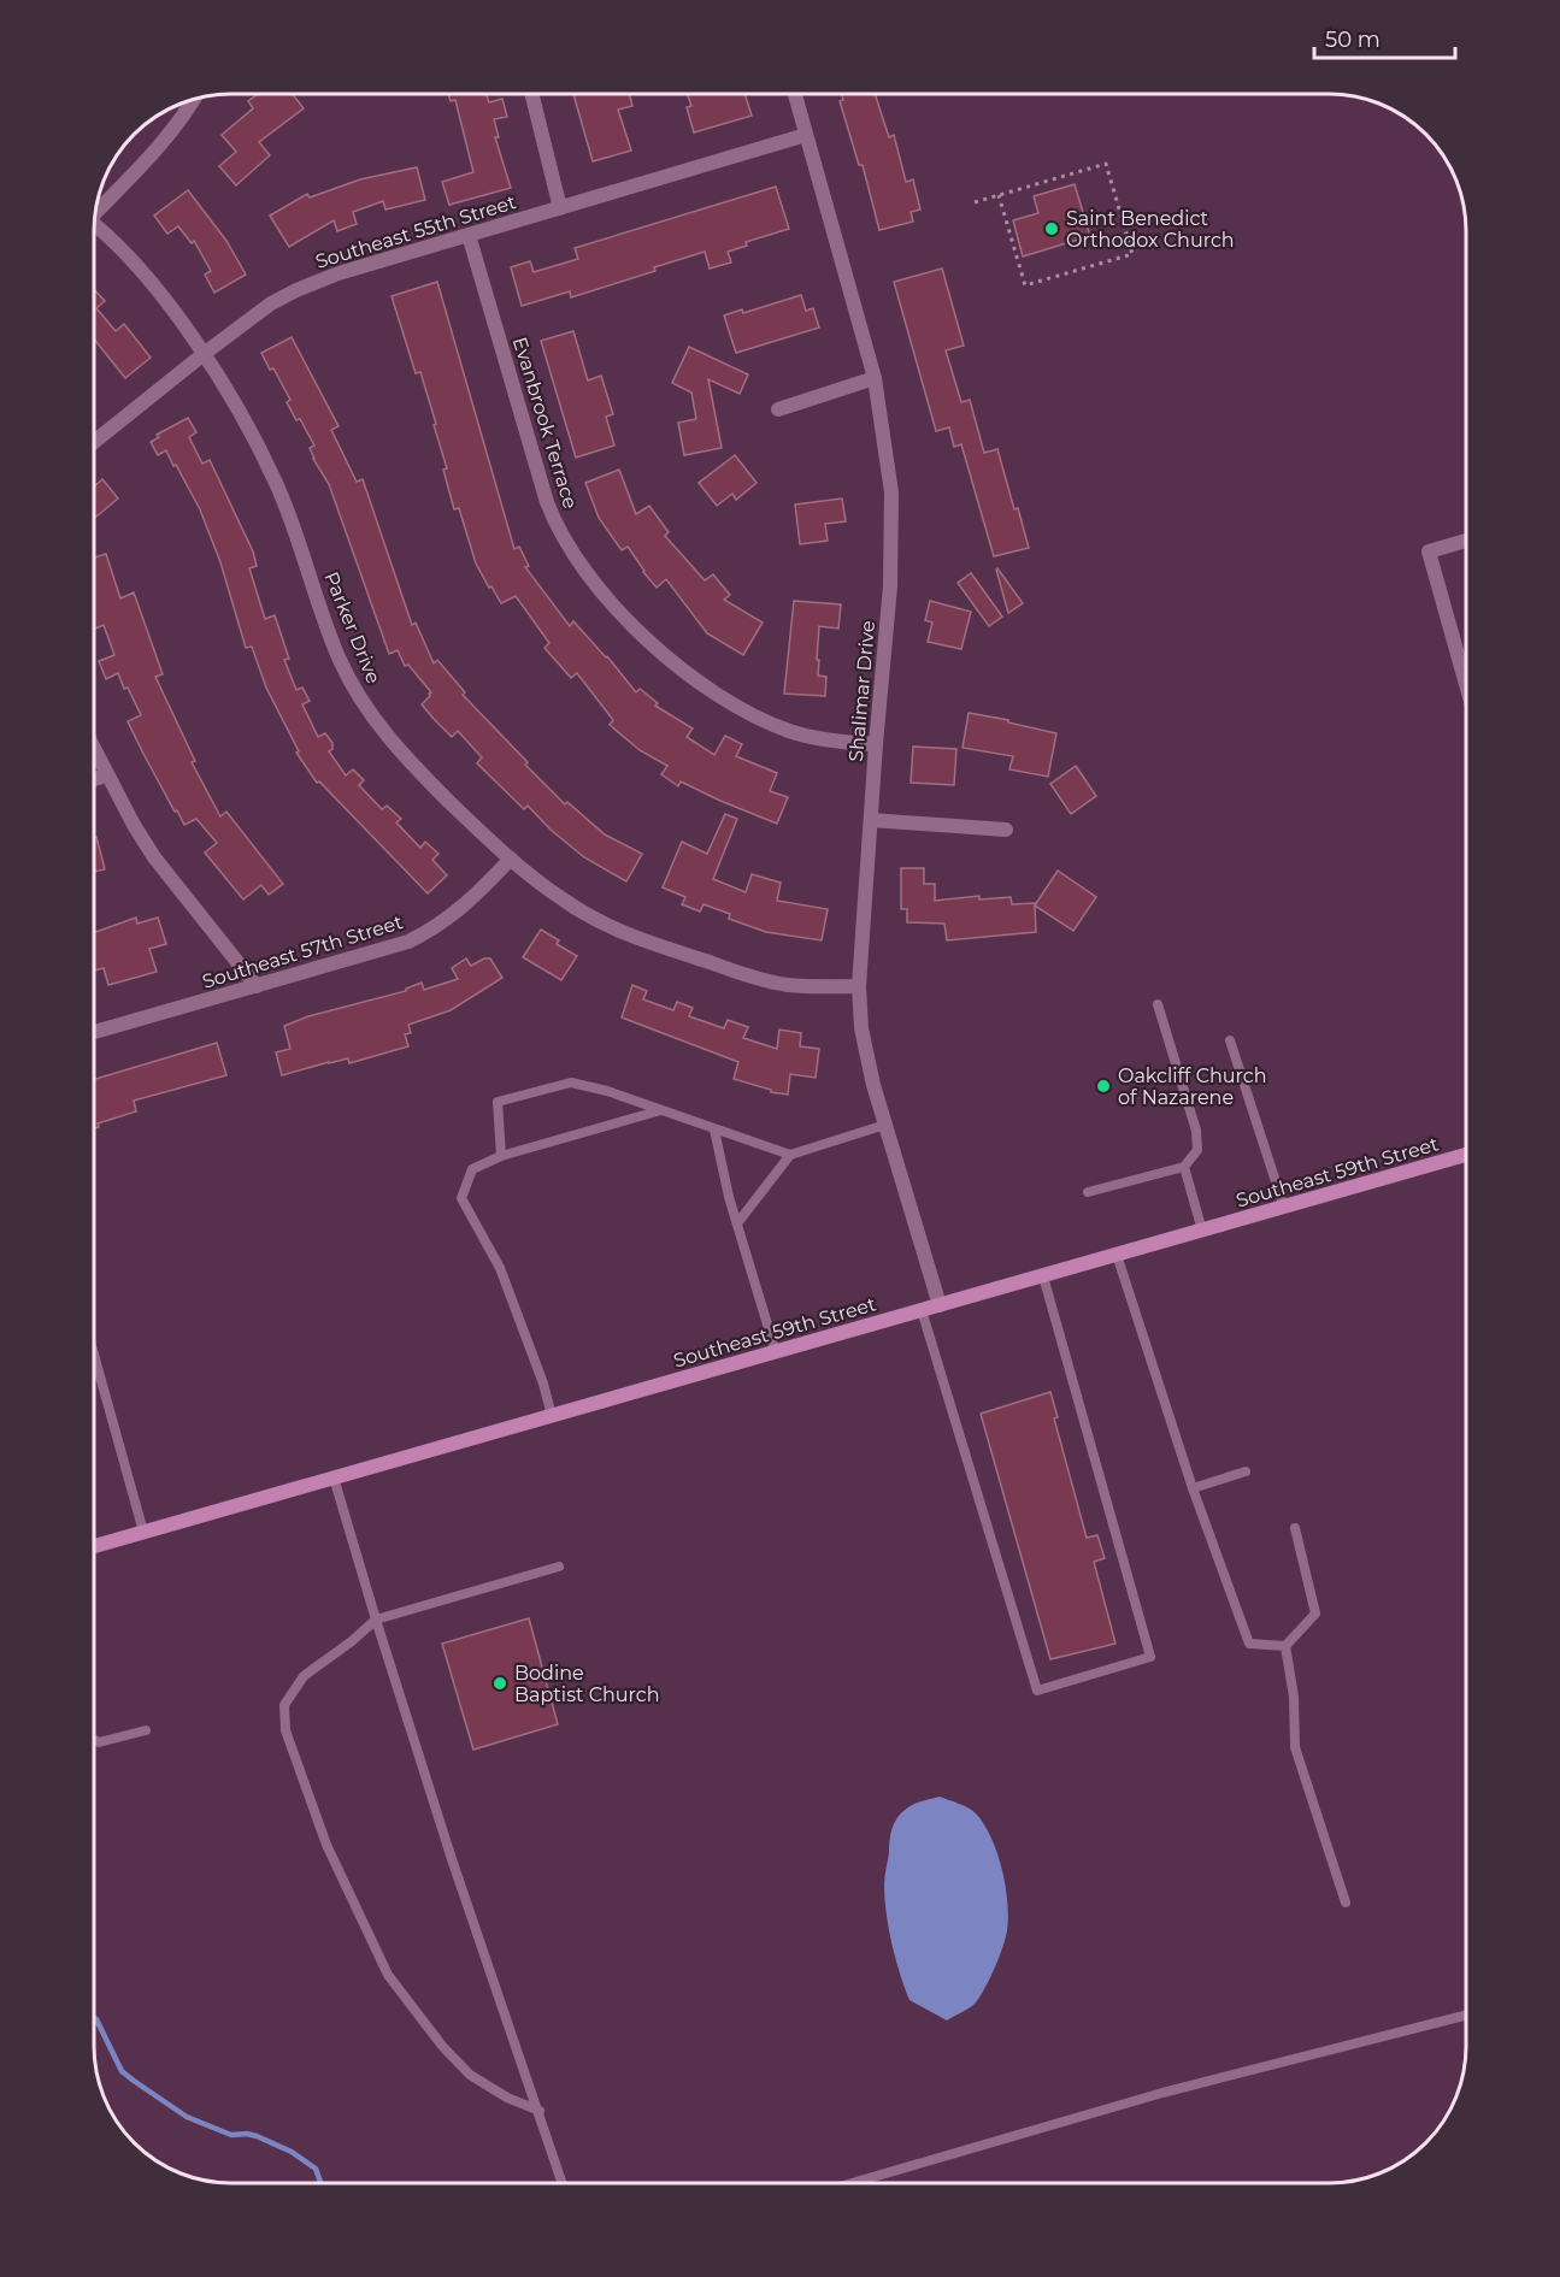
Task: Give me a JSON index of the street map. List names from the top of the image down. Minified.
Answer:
{"streets":{"main road":["Southeast 59th Street"],"street":["Southeast 55th Street","Evanbrook Terrace","Parker Drive","Shalimar Drive","Southeast 57th Street"]},"crossings":[["Southeast 55th Street","Evanbrook Terrace"],["Southeast 55th Street","Parker Drive"],["Southeast 55th Street","Shalimar Drive"],["Evanbrook Terrace","Shalimar Drive"],["Parker Drive","Shalimar Drive"],["Parker Drive","Southeast 57th Street"],["Shalimar Drive","Southeast 59th Street"]],"places":["Saint Benedict Orthodox Church","Oakcliff Church of Nazarene","Bodine Baptist Church"],"scale_bar":"50 m"}
